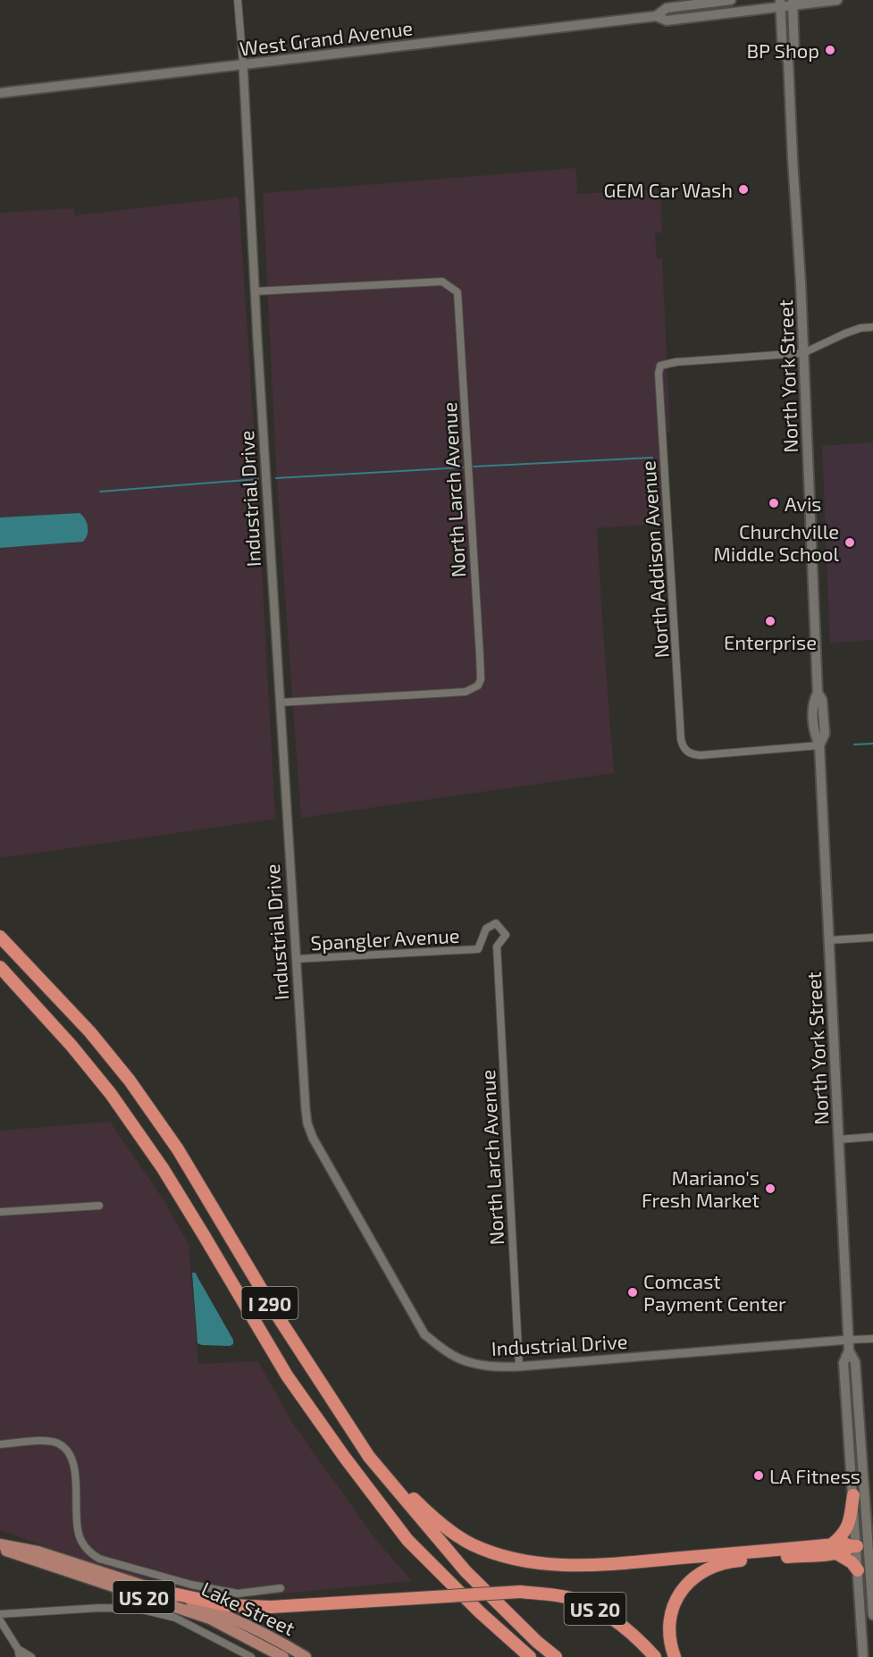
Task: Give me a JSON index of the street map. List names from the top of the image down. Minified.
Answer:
{"streets":{"highway":["I 290","US 20"],"main road":["West Grand Avenue","North York Street","Lake Street"],"street":["North Larch Avenue","Industrial Drive","North Addison Avenue","Spangler Avenue"]},"crossings":[["West Grand Avenue","North York Street"],["West Grand Avenue","Industrial Drive"],["North York Street","Industrial Drive"],["North York Street","North Addison Avenue"],["North Larch Avenue","Industrial Drive"],["North Larch Avenue","Spangler Avenue"],["Industrial Drive","Spangler Avenue"],["US 20","Lake Street"]],"places":["BP Shop","GEM Car Wash","Avis","Churchville Middle School","Enterprise","Mariano's Fresh Market","Comcast Payment Center","LA Fitness"]}
